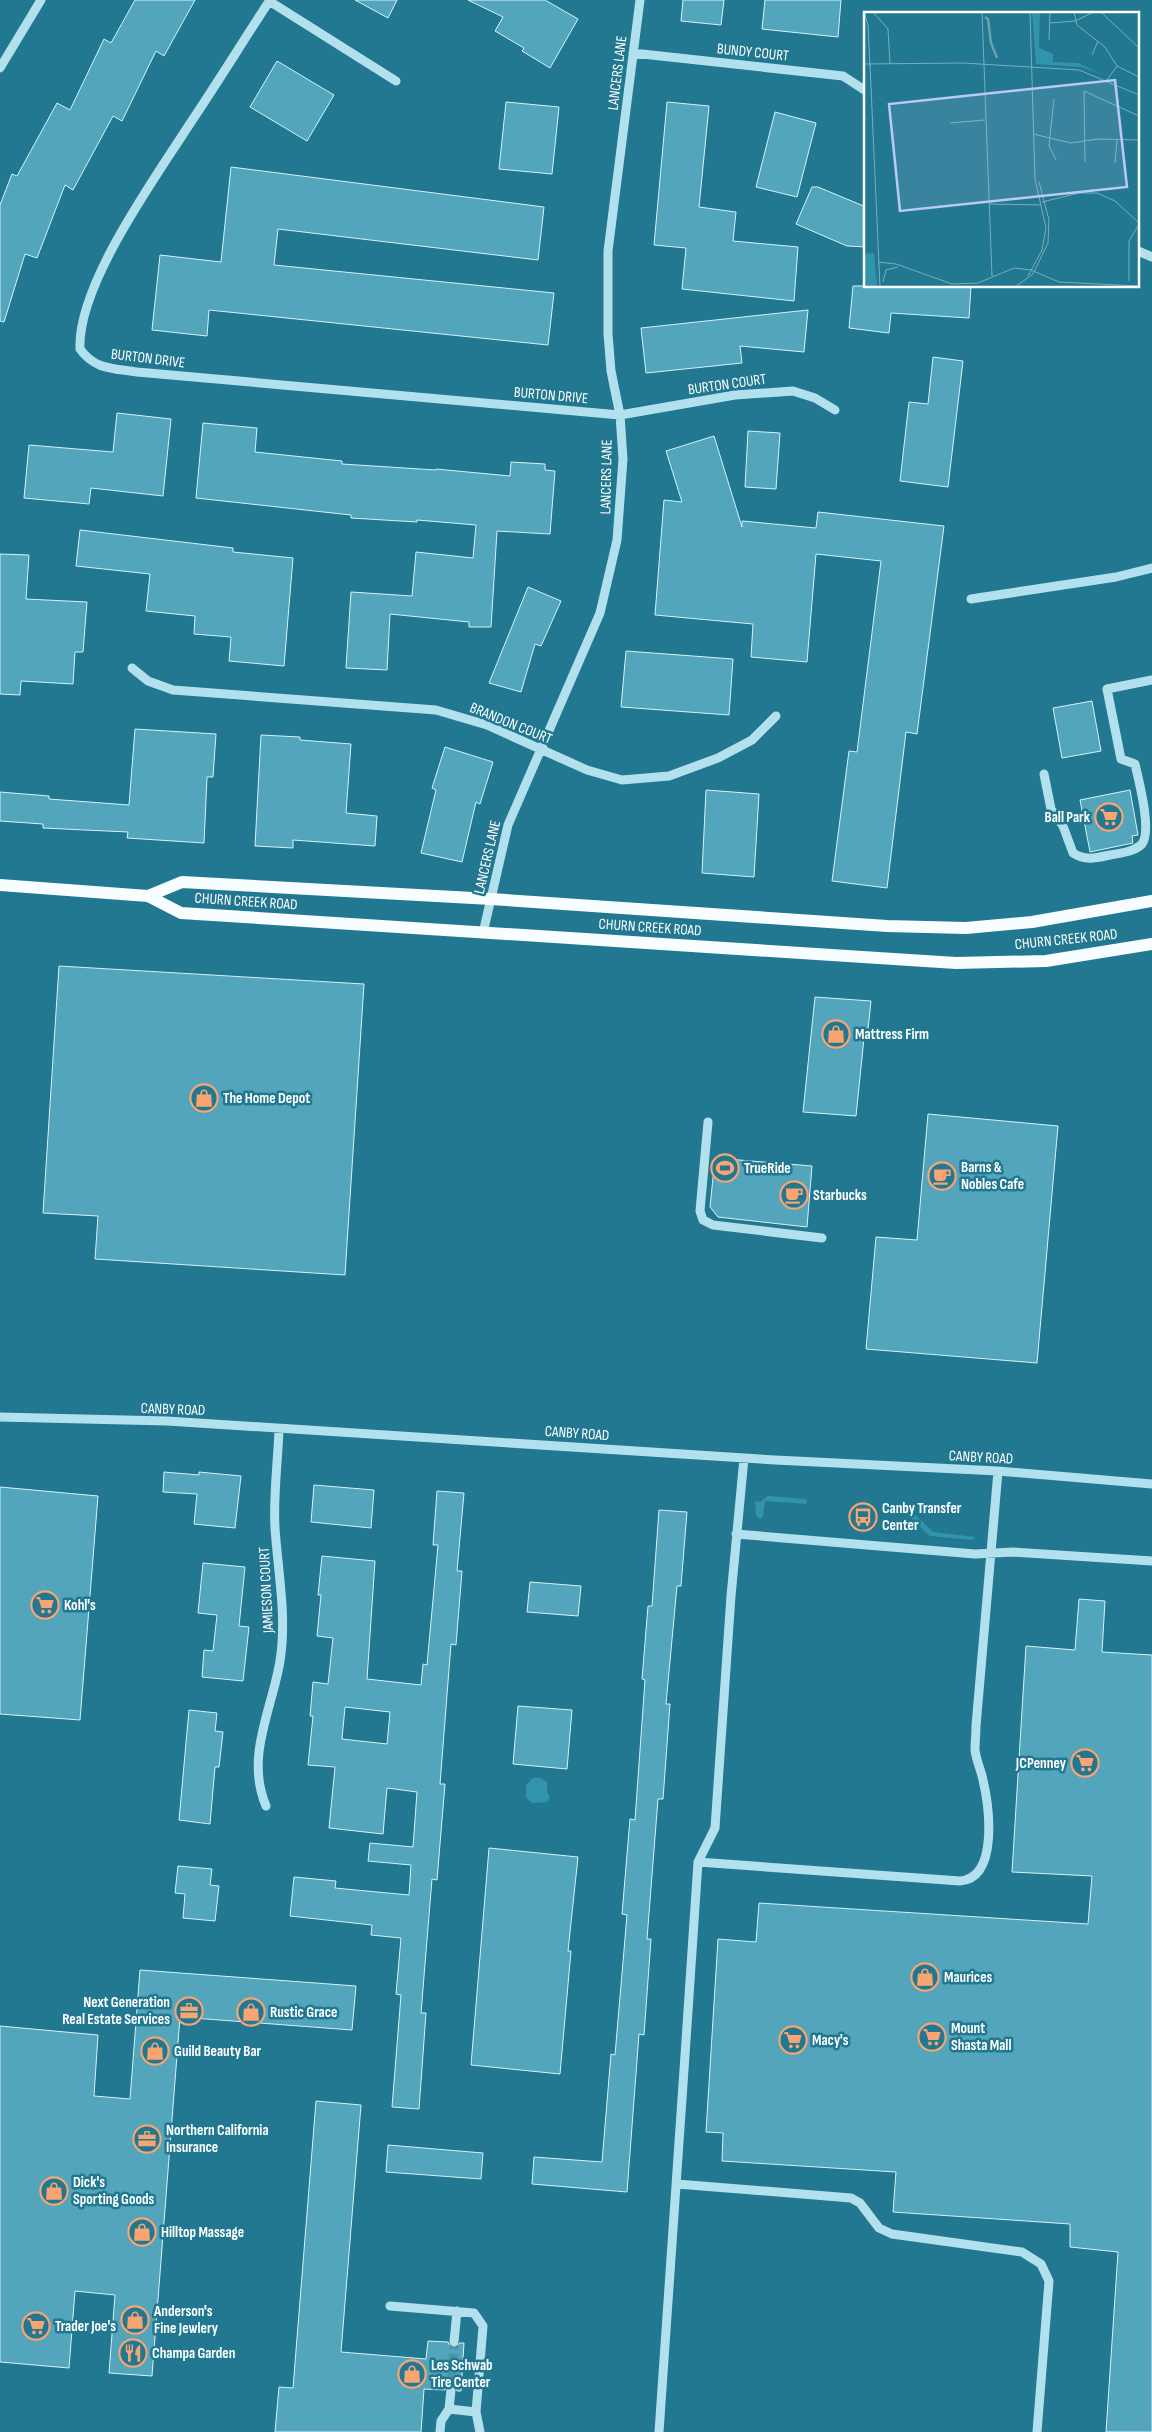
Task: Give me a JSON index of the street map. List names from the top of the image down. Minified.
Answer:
{"streets":{"main road":["CHURN CREEK ROAD"],"street":["BUNDY COURT","LANCERS LANE","BURTON DRIVE","BURTON COURT","BRANDON COURT","CANBY ROAD","JAMIESON COURT"]},"crossings":[["BUNDY COURT","LANCERS LANE"],["LANCERS LANE","BURTON DRIVE"],["LANCERS LANE","BURTON COURT"],["LANCERS LANE","BRANDON COURT"],["LANCERS LANE","CHURN CREEK ROAD"],["BURTON DRIVE","BURTON COURT"],["CANBY ROAD","JAMIESON COURT"]],"places":{"supermarket":["Ball Park","Kohl's","JCPenney","Mount Shasta Mall","Macy's","Trader Joe's"],"shop":["Mattress Firm","The Home Depot","Maurices","Rustic Grace","Guild Beauty Bar","Dick's Sporting Goods","Hilltop Massage","Anderson's Fine Jewlery","Les Schwab Tire Center"],"sports":["TrueRide"],"cafe":["Barns & Nobles Cafe","Starbucks"],"bus stop":["Canby Transfer Center"],"office":["Next Generation Real Estate Services","Northern California Insurance"],"restaurant":["Champa Garden"]}}
